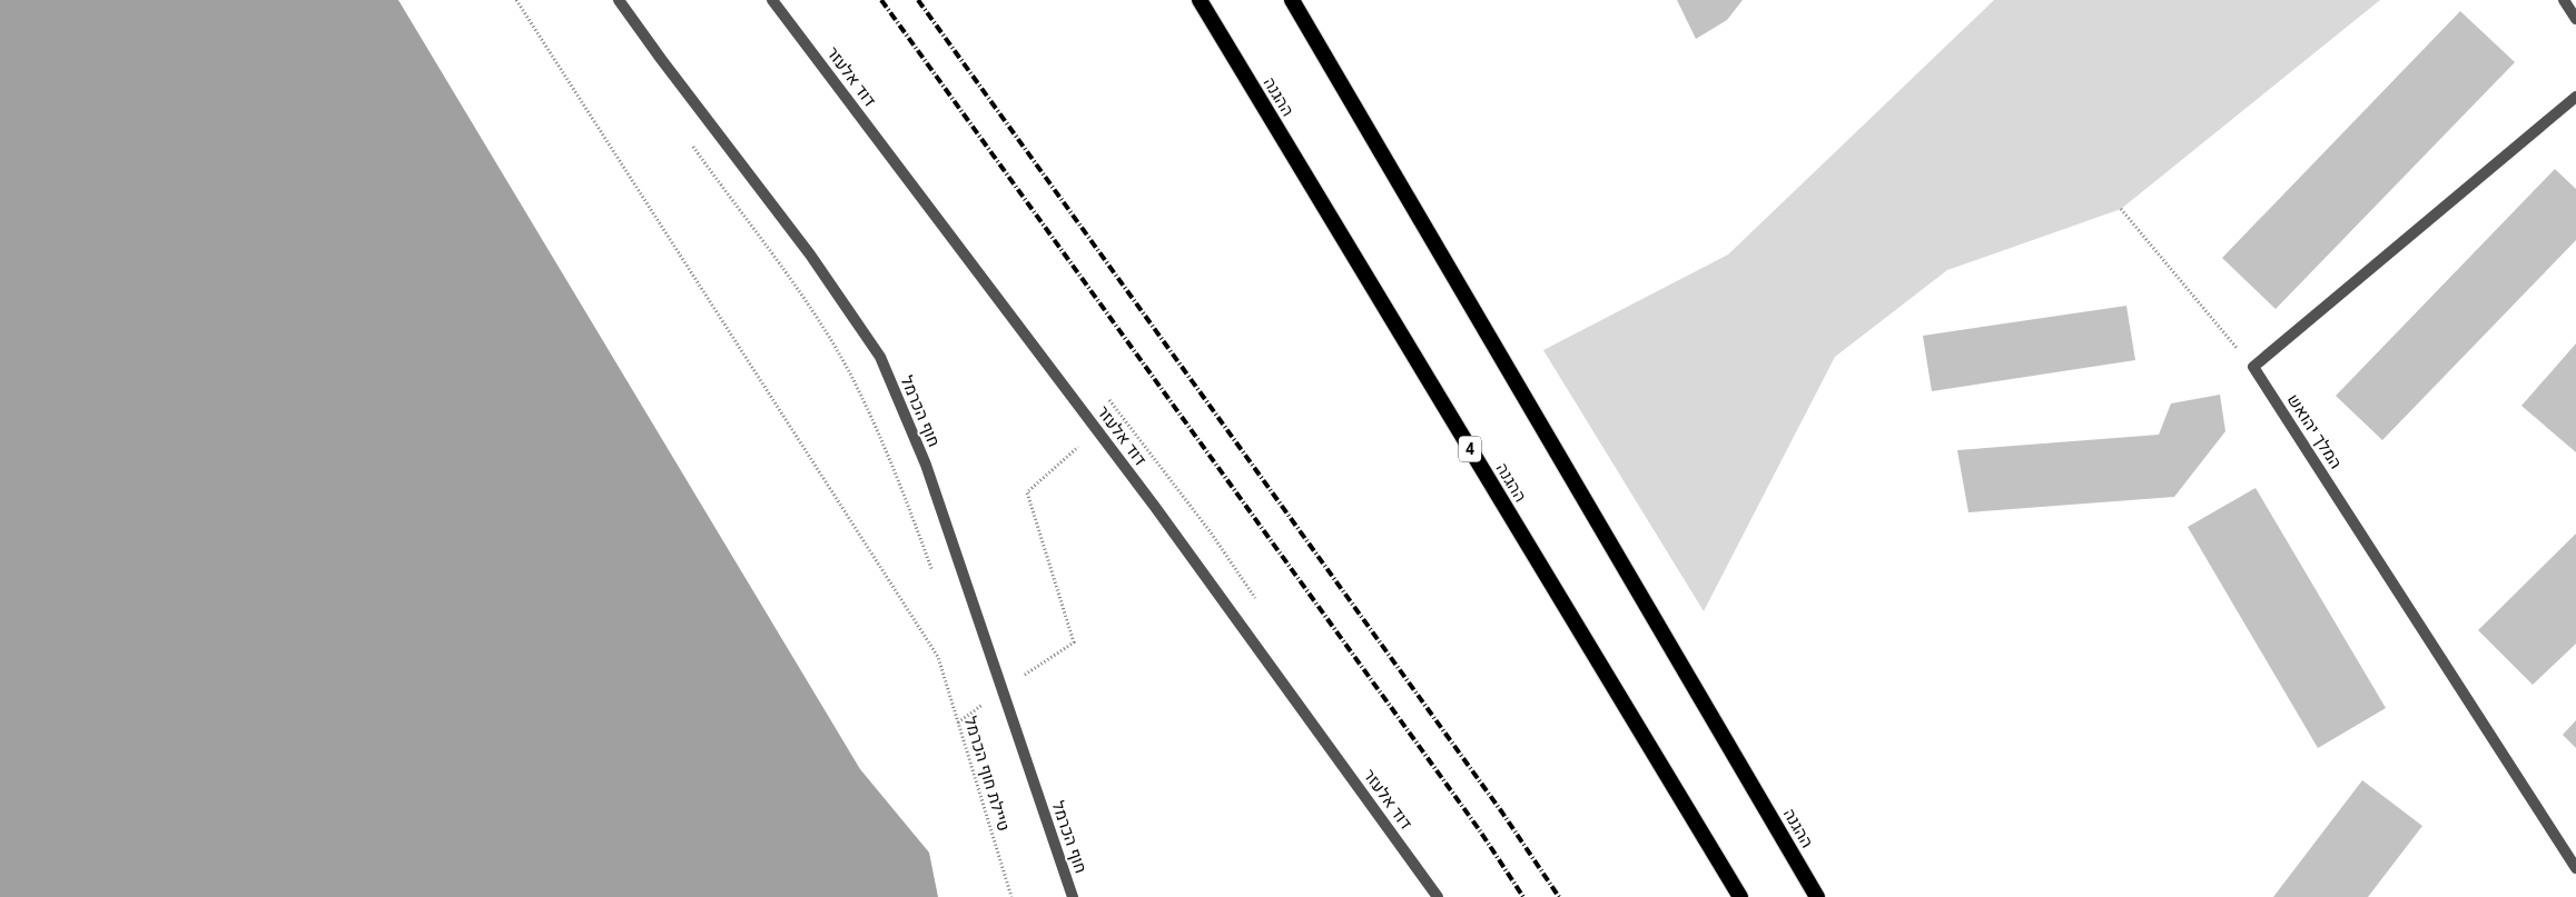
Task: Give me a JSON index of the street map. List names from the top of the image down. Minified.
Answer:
{"streets":{"highway":["ההגנה","4"],"street":["דוד אלעזר","חוף הכרמל","המלך יהואש"],"path":["טיילת חוף הכרמל"]}}
